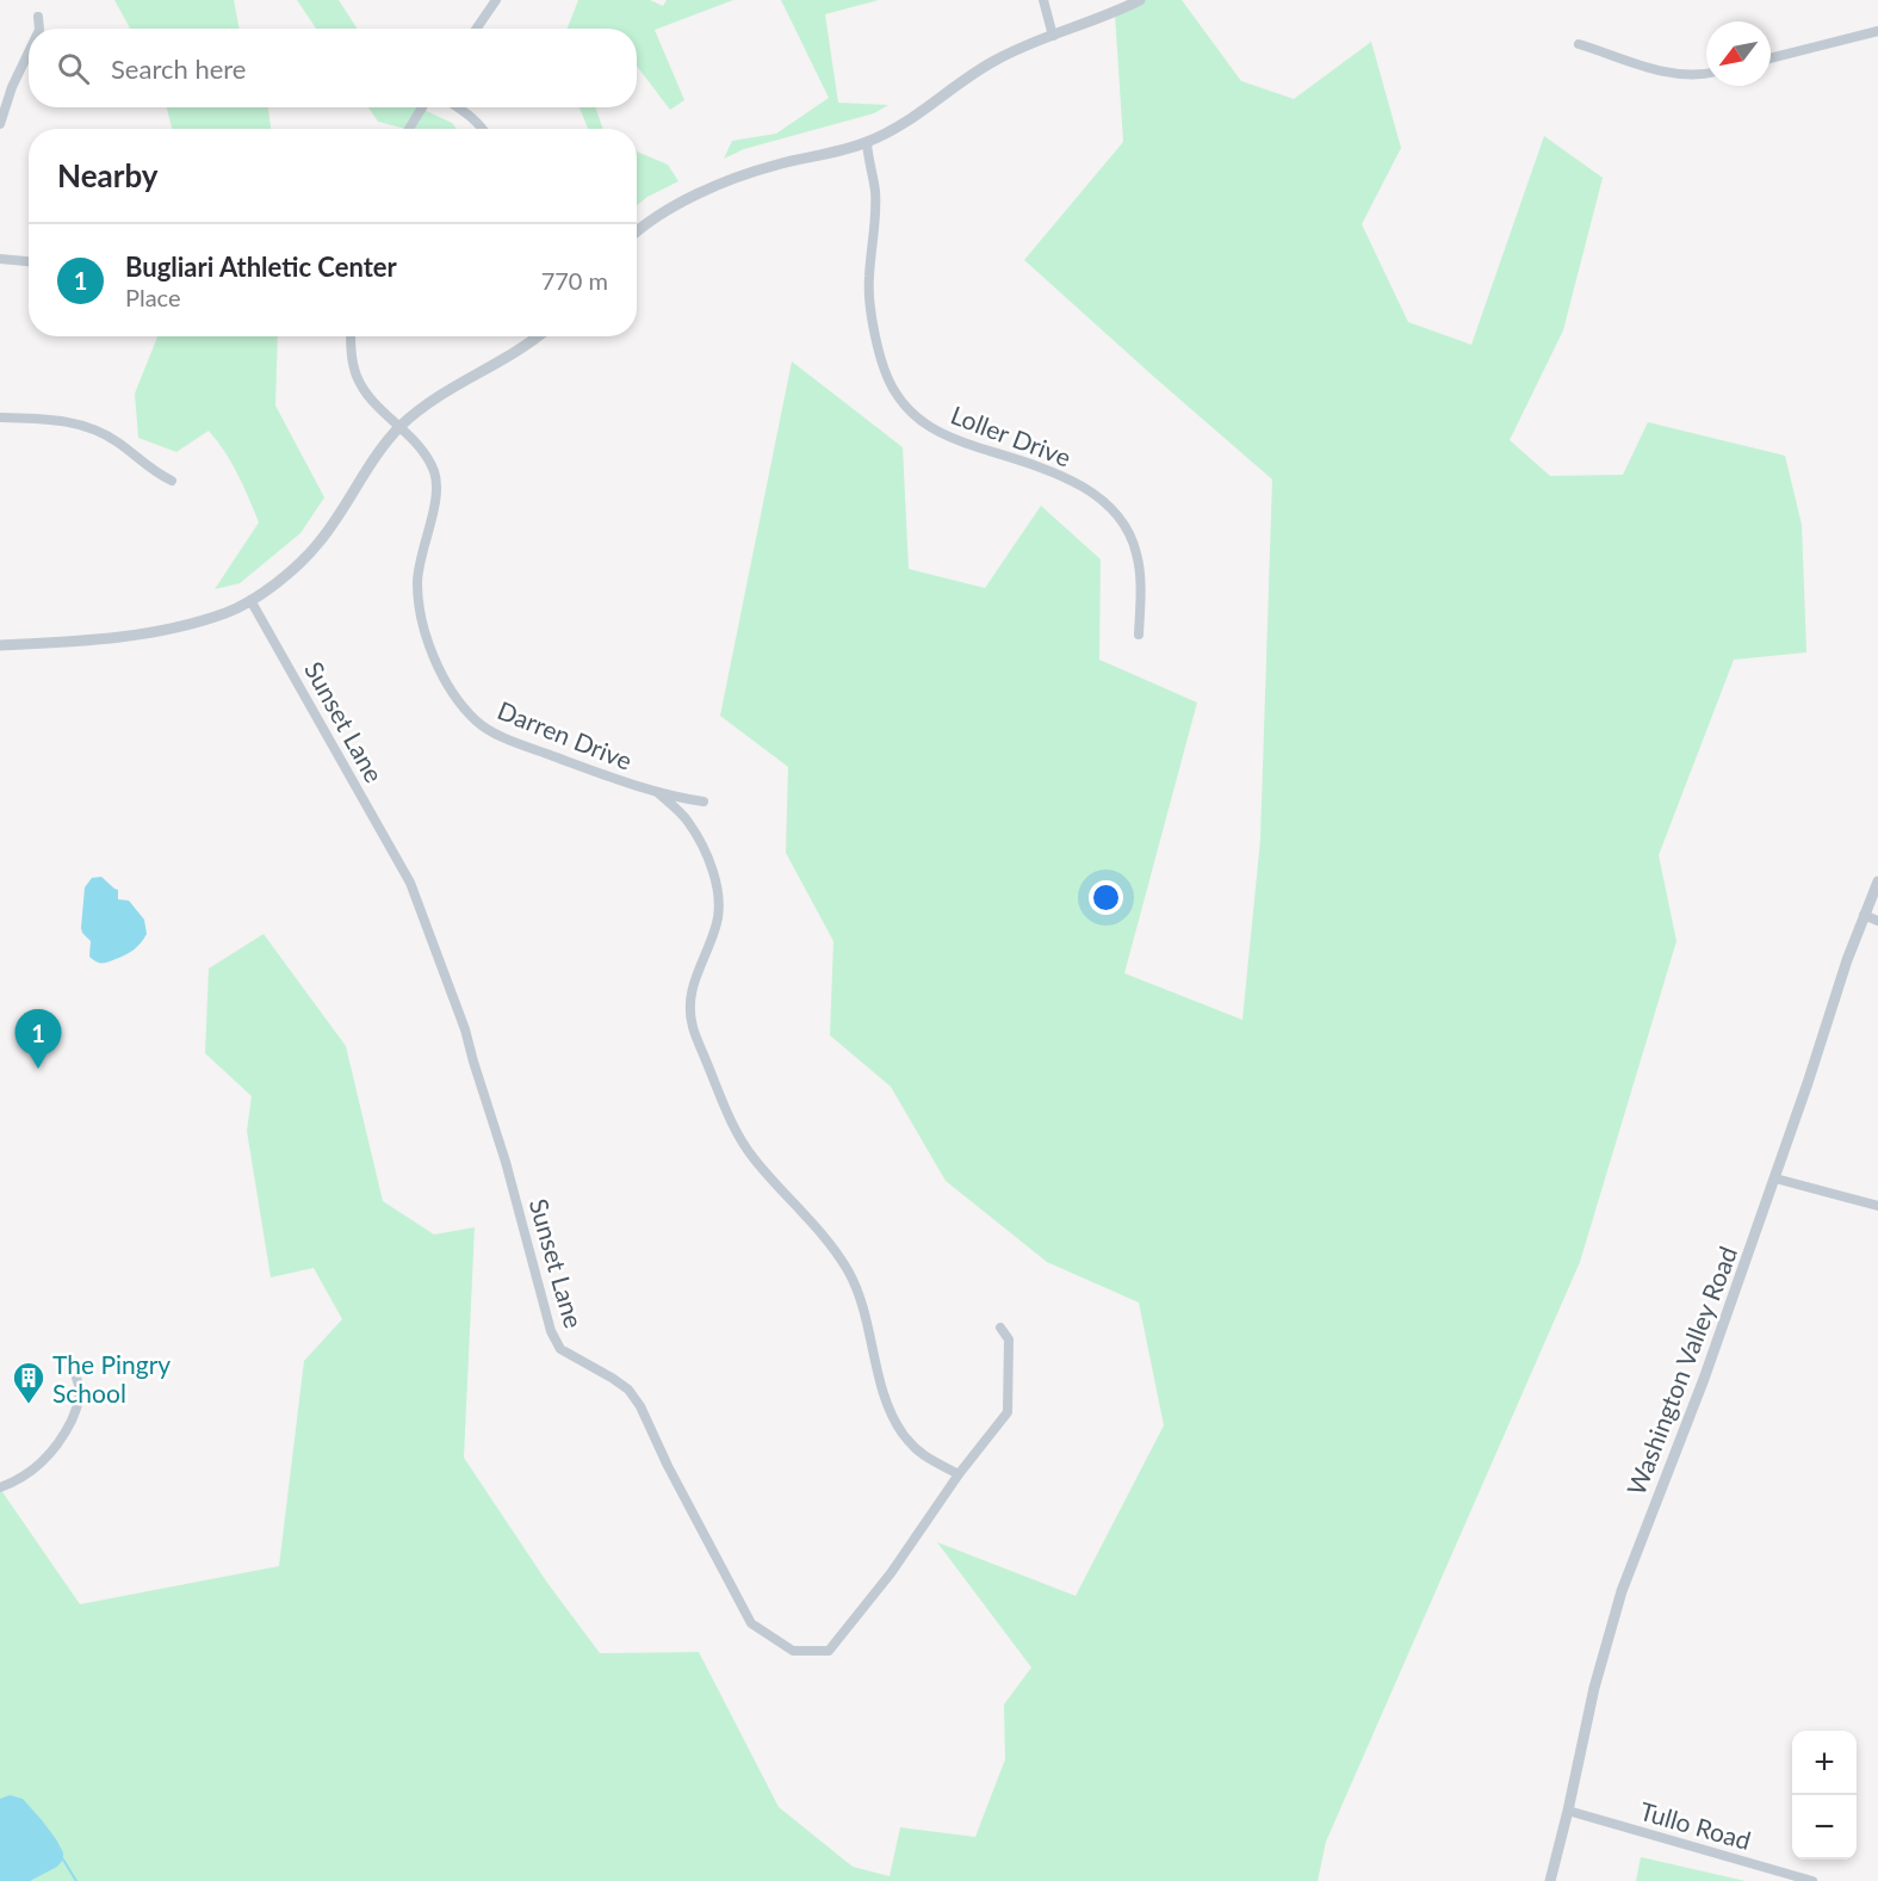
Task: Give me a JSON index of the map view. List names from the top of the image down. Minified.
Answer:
{"streets":{"street":["Loller Drive","Sunset Lane","Darren Drive","Washington Valley Road","Tullo Road"]},"crossings":[["Washington Valley Road","Tullo Road"]],"places":{"building":["The Pingry School"]},"north":"bottom left","page":{"search":"Search here","heading":"Nearby","list":[{"mark":"1","name":"Bugliari Athletic Center","note":"Place","value":"770 m"}],"pins":"1","map_buttons":["+","−"]}}
